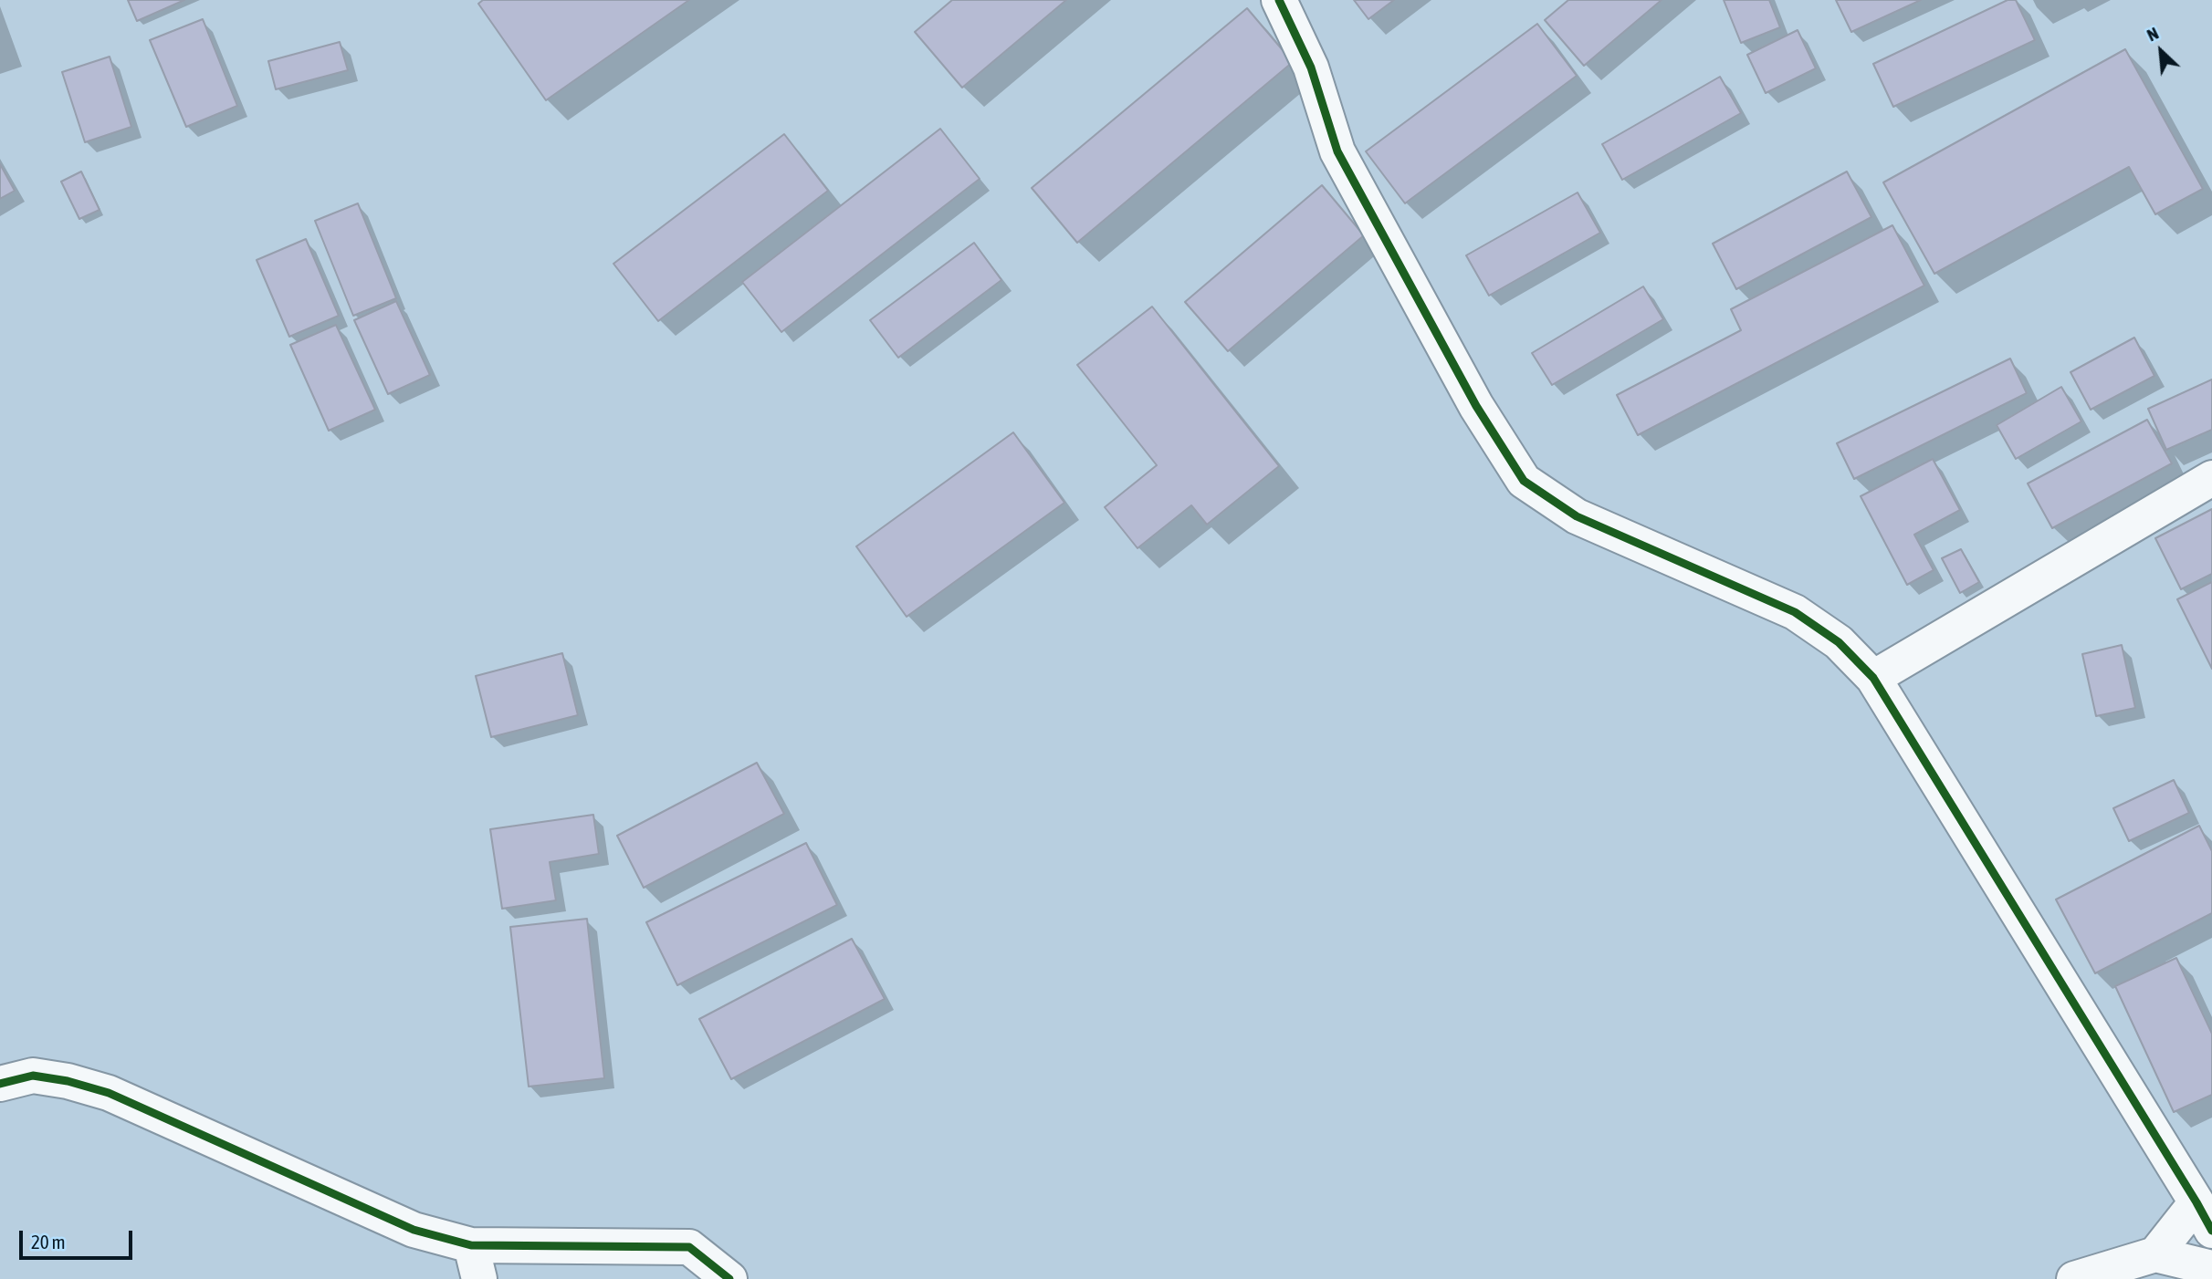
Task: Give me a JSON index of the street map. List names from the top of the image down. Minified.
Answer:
{"scale_bar":"20 m","north":"top left"}
